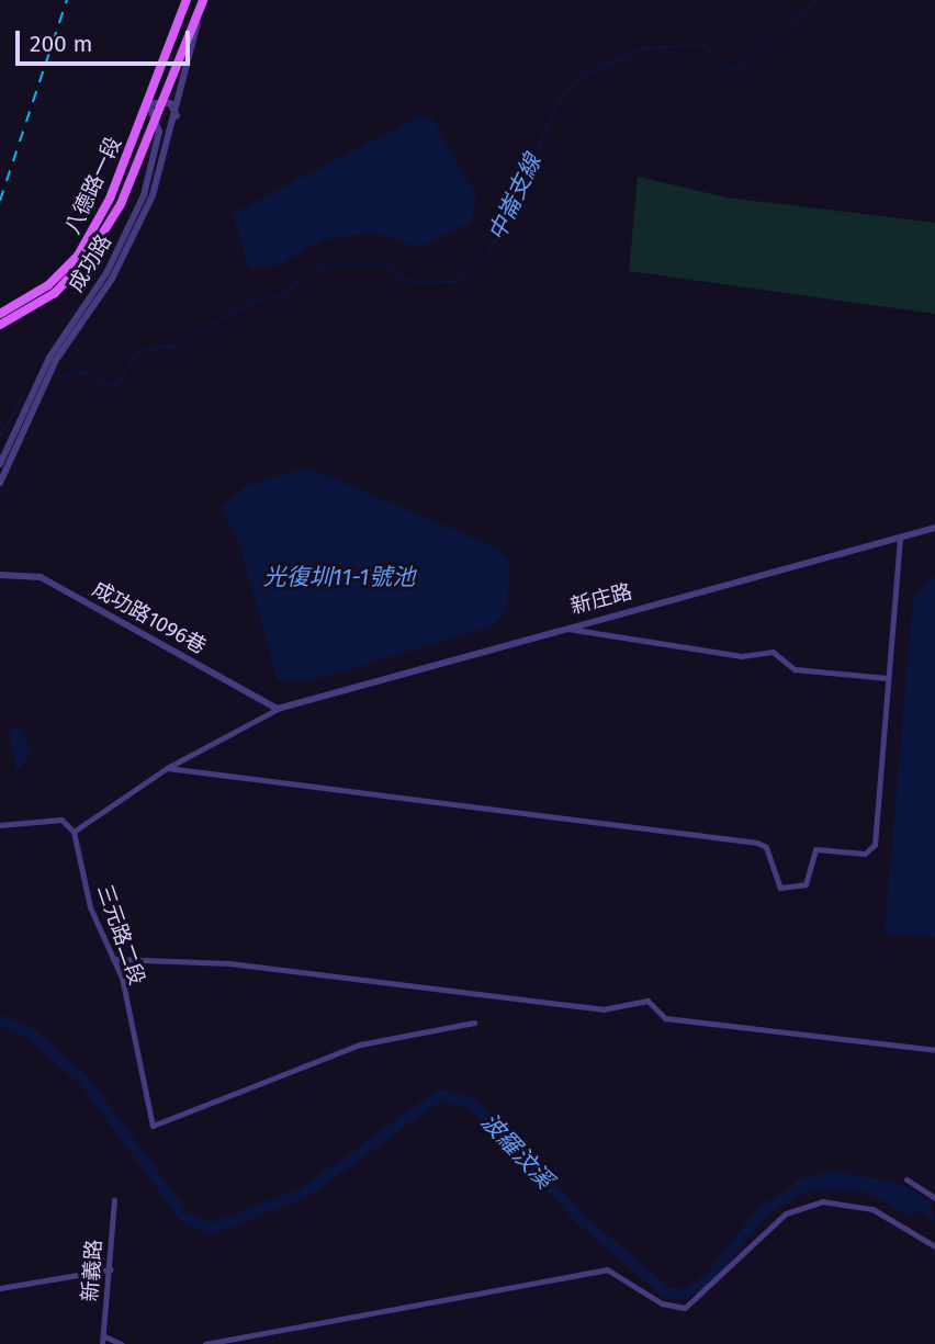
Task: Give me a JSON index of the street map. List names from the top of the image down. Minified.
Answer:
{"streets":{"main road":["八德路一段"],"street":["成功路","新庄路","成功路1096巷","三元路二段","新義路"]},"crossings":[["八德路一段","成功路"],["新庄路","成功路1096巷"]],"water":["中崙支線","光復圳11-1號池","波羅汶溪"],"scale_bar":"200 m"}
